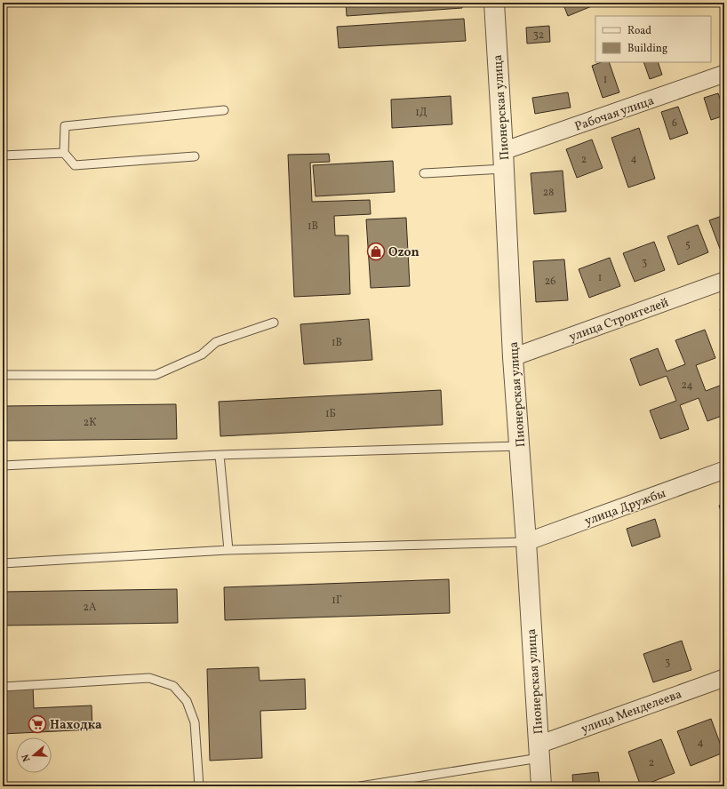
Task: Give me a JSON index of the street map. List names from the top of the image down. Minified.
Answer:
{"streets":{"street":["Пионерская улица","Рабочая улица","улица Строителей","улица Дружбы","улица Менделеева"]},"crossings":[["Пионерская улица","Рабочая улица"],["Пионерская улица","улица Строителей"],["Пионерская улица","улица Дружбы"],["Пионерская улица","улица Менделеева"]],"places":{"shop":["Ozon"],"supermarket":["Находка"]},"house_numbers":["32","1","1Д","6","4","2","28","1В","5","3","1","26","1В","24","1Б","2К","1Г","2А","3","4","2"],"legend":["Road","Building"],"north":"left"}
